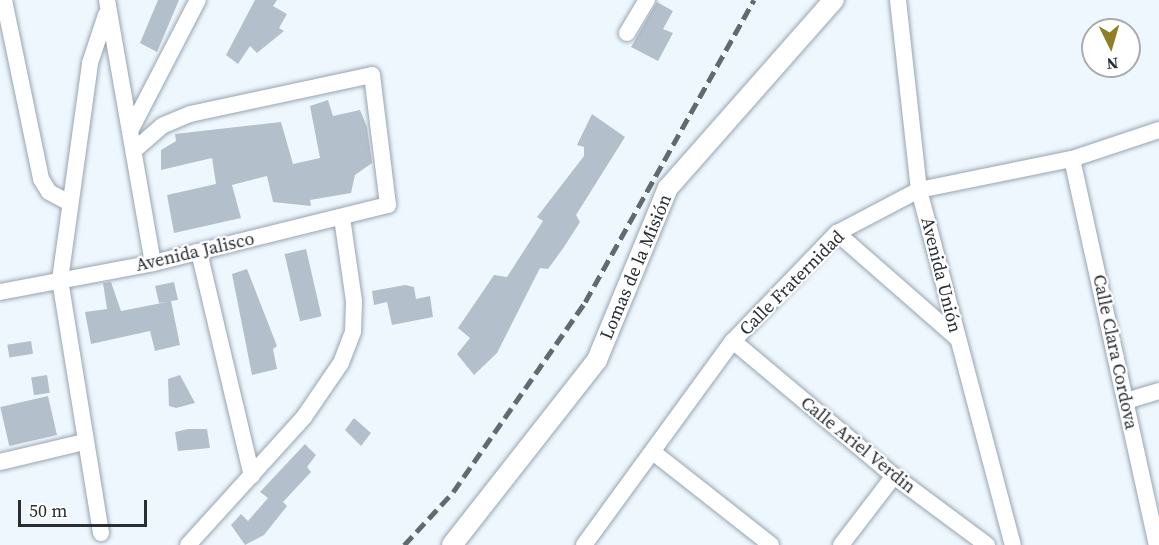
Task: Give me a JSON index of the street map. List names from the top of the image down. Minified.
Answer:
{"streets":{"street":["Avenida Jalisco","Lomas de la Misión","Avenida Unión","Calle Fraternidad","Calle Clara Cordova","Calle Ariel Verdin"]},"crossings":[["Avenida Unión","Calle Fraternidad"],["Calle Fraternidad","Calle Clara Cordova"],["Calle Fraternidad","Calle Ariel Verdin"]],"scale_bar":"50 m","north":"bottom"}
